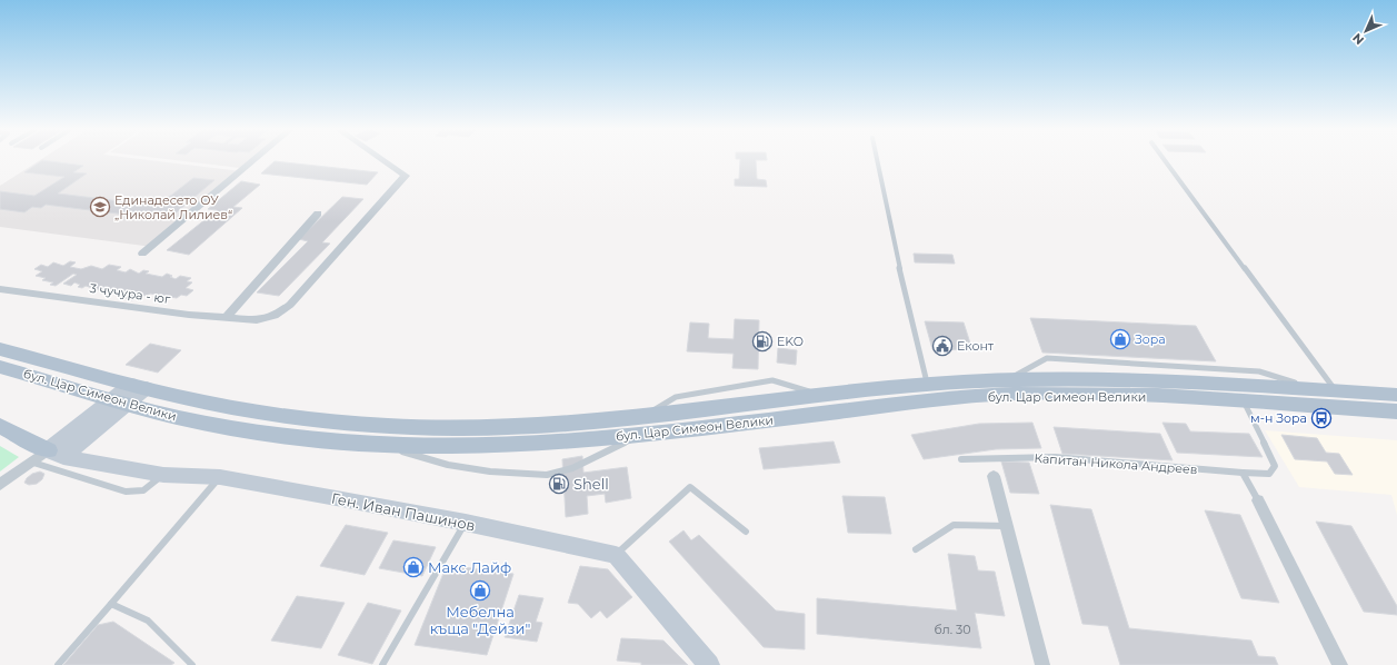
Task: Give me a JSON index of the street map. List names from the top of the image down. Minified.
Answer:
{"streets":{"main road":["бул. Цар Симеон Велики"],"street":["3 чучура - юг","Ген. Иван Пашинов"],"lane":["Капитан Никола Андреев"]},"crossings":[["бул. Цар Симеон Велики","Капитан Никола Андреев"]],"places":{"school or university":["Единадесето ОУ „Николай Лилиев“"],"shop":["Зора","Макс Лайф","Мебелна къща \"Дейзи\""],"fuel station":["EKO","Shell"],"public building":["Еконт"],"bus stop":["м-н Зора"]},"house_numbers":["бл. 30"],"north":"bottom left"}
